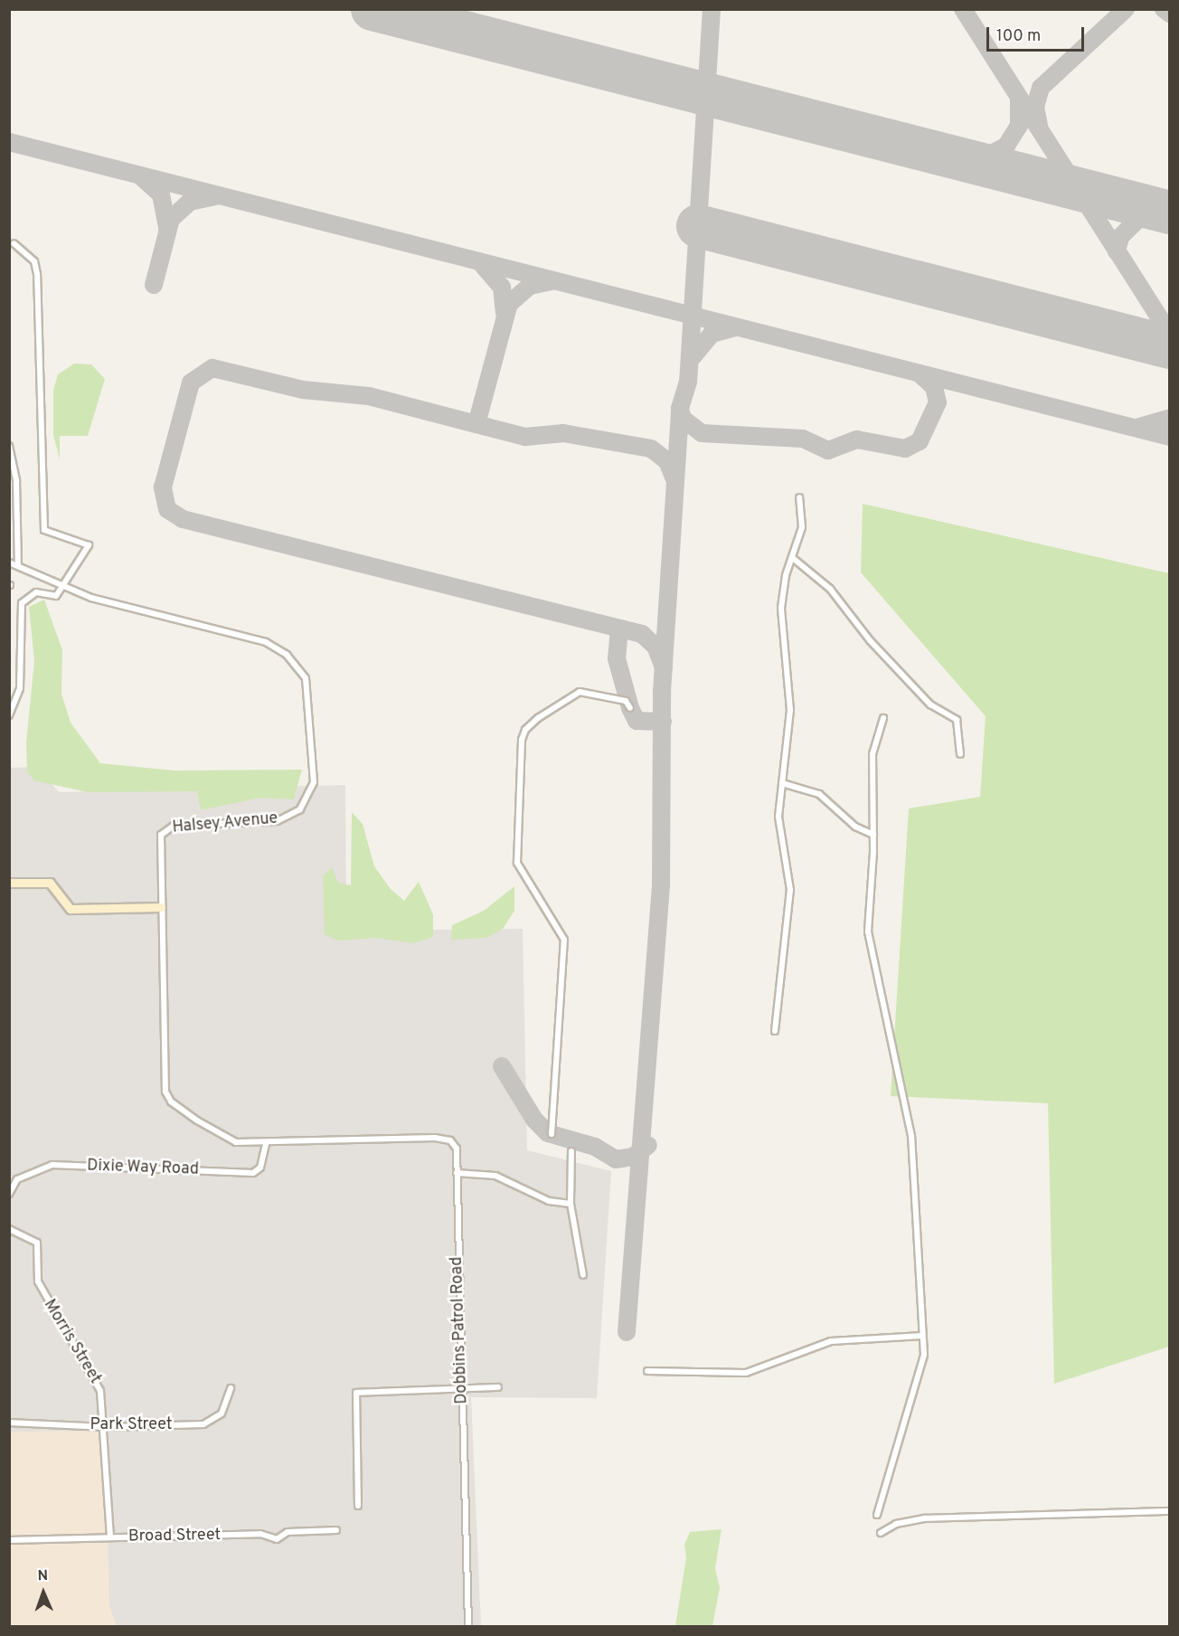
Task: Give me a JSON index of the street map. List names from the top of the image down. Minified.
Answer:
{"streets":{"street":["Halsey Avenue","Dixie Way Road","Dobbins Patrol Road","Morris Street","Park Street","Broad Street"]},"crossings":[["Halsey Avenue","Dixie Way Road"],["Halsey Avenue","Dobbins Patrol Road"],["Morris Street","Park Street"],["Morris Street","Broad Street"]],"scale_bar":"100 m","north":"top"}
